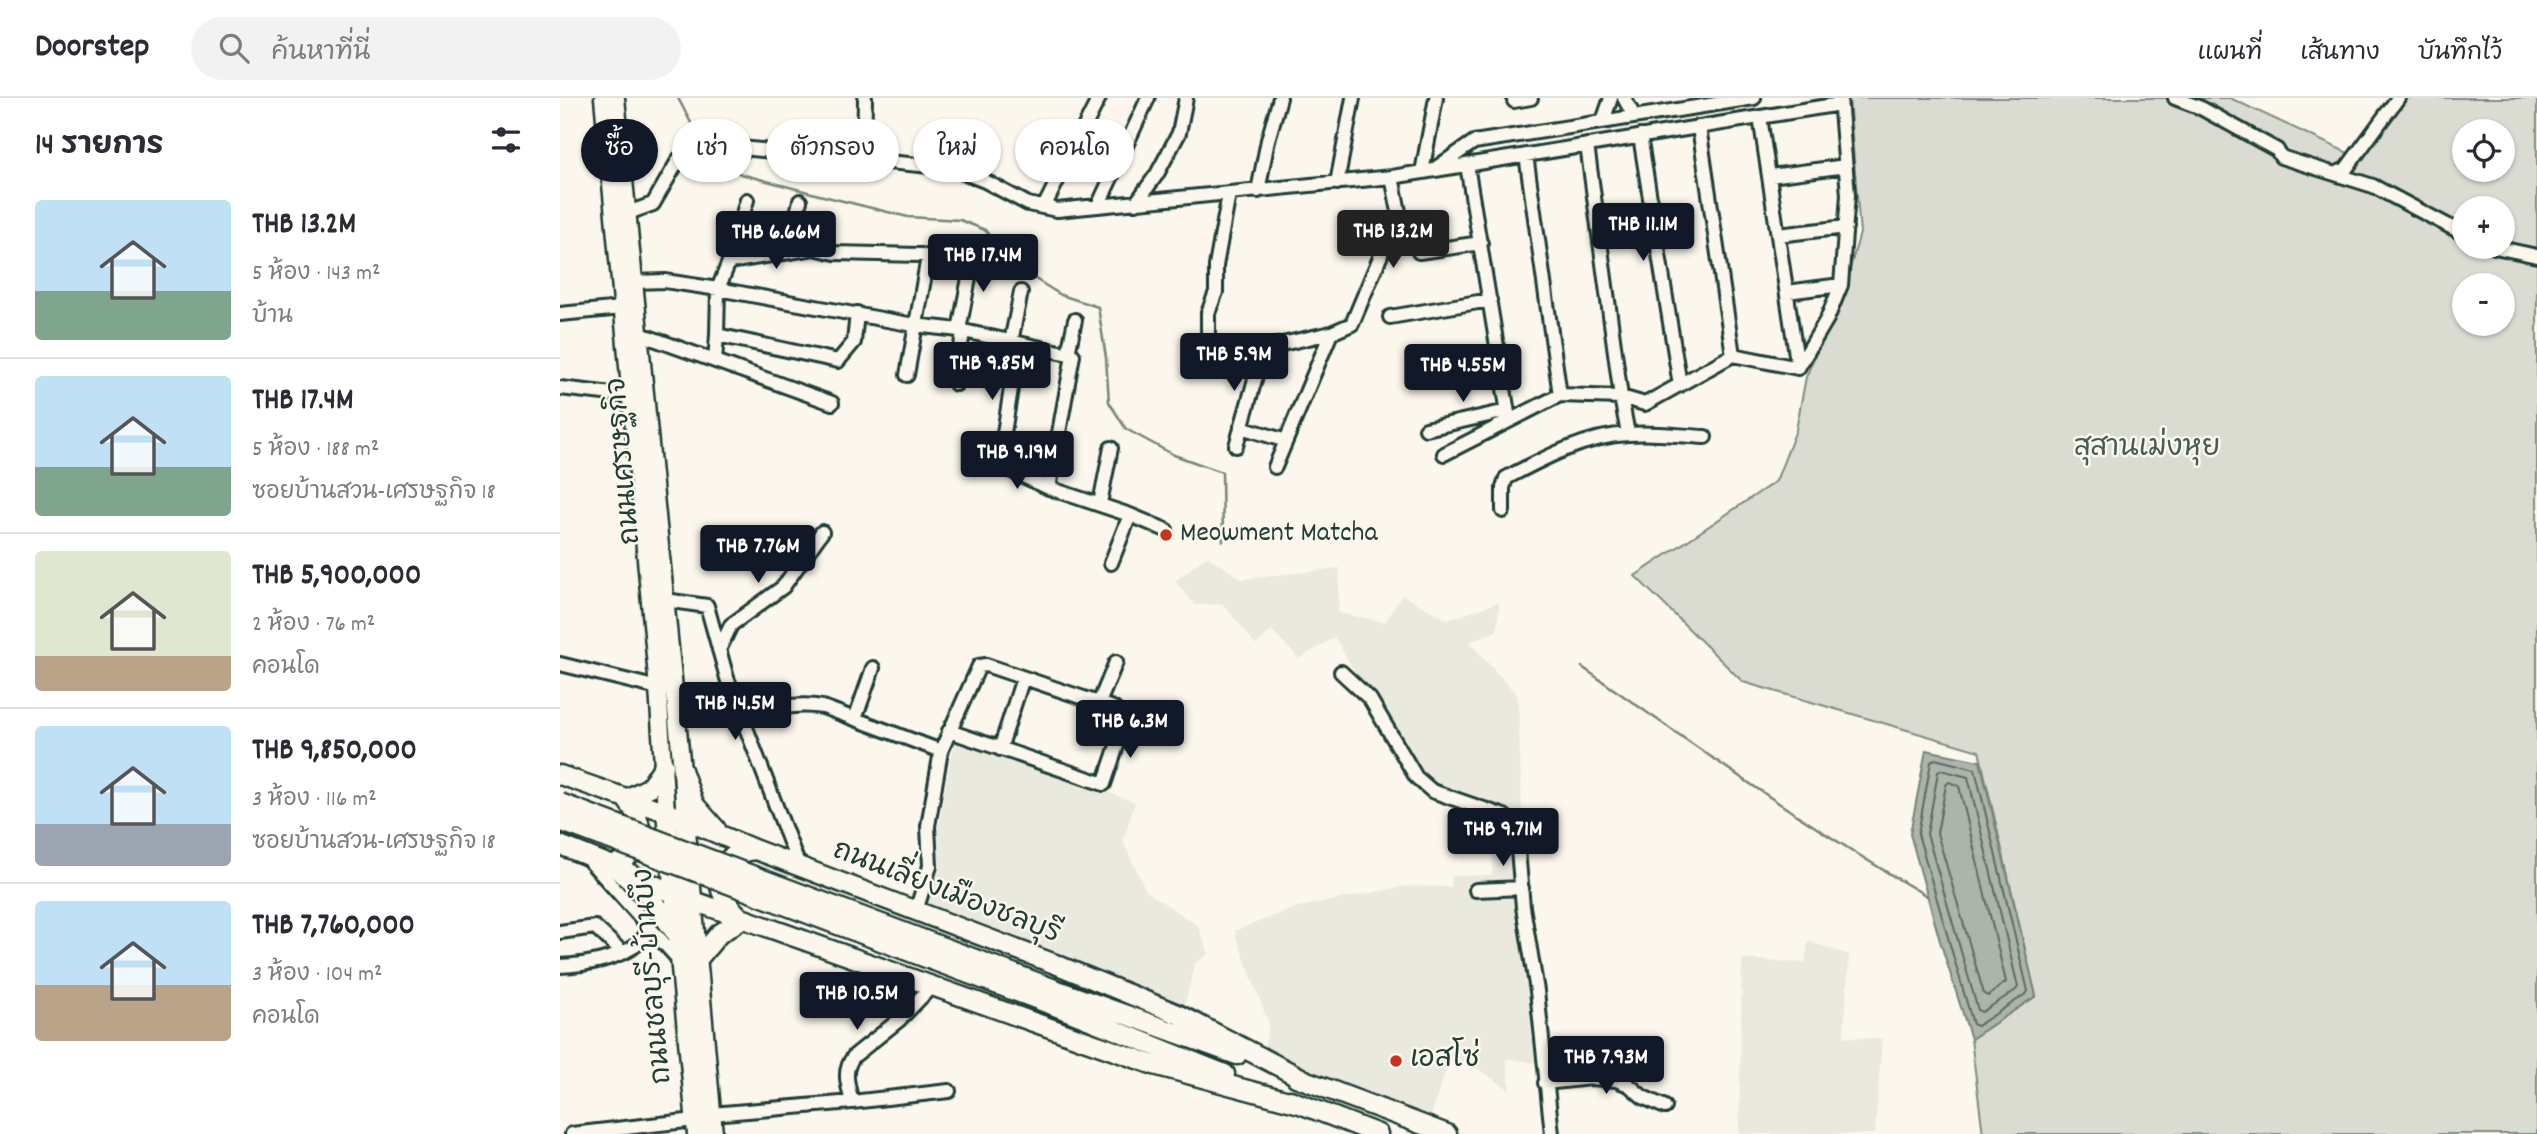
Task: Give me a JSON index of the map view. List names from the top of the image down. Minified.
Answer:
{"streets":{"highway":["ถนนเลี่ยงเมืองชลบุรี","ถนนชลบุรี-บ้านบึง"],"main road":["ถนนเศรษฐกิจ"]},"crossings":[["ถนนเศรษฐกิจ","ถนนเลี่ยงเมืองชลบุรี"],["ถนนเศรษฐกิจ","ถนนชลบุรี-บ้านบึง"],["ถนนเลี่ยงเมืองชลบุรี","ถนนชลบุรี-บ้านบึง"]],"parks":["สุสานเม่งหุย"],"places":["Meowment Matcha","เอสโซ่"],"page":{"header":"Doorstep","search":"ค้นหาที่นี่","nav":["แผนที่","เส้นทาง","บันทึกไว้"],"heading":"14 รายการ","map_buttons":["+","−"],"chip":["ซื้อ","เช่า","ตัวกรอง","ใหม่","คอนโด"],"list":[{"name":"THB 13.2M","note":"5 ห้อง · 143 m² · บ้าน"},{"name":"THB 17.4M","note":"5 ห้อง · 188 m² · ซอยบ้านสวน-เศรษฐกิจ 18"},{"name":"THB 5,900,000","note":"2 ห้อง · 76 m² · คอนโด"},{"name":"THB 9,850,000","note":"3 ห้อง · 116 m² · ซอยบ้านสวน-เศรษฐกิจ 18"},{"name":"THB 7,760,000","note":"3 ห้อง · 104 m² · คอนโด"}],"price":["THB 11.1M","THB 13.2M","THB 6.66M","THB 17.4M","THB 5.9M","THB 9.85M","THB 4.55M","THB 9.19M","THB 7.76M","THB 14.5M","THB 6.3M","THB 9.71M","THB 10.5M","THB 7.93M"]}}
